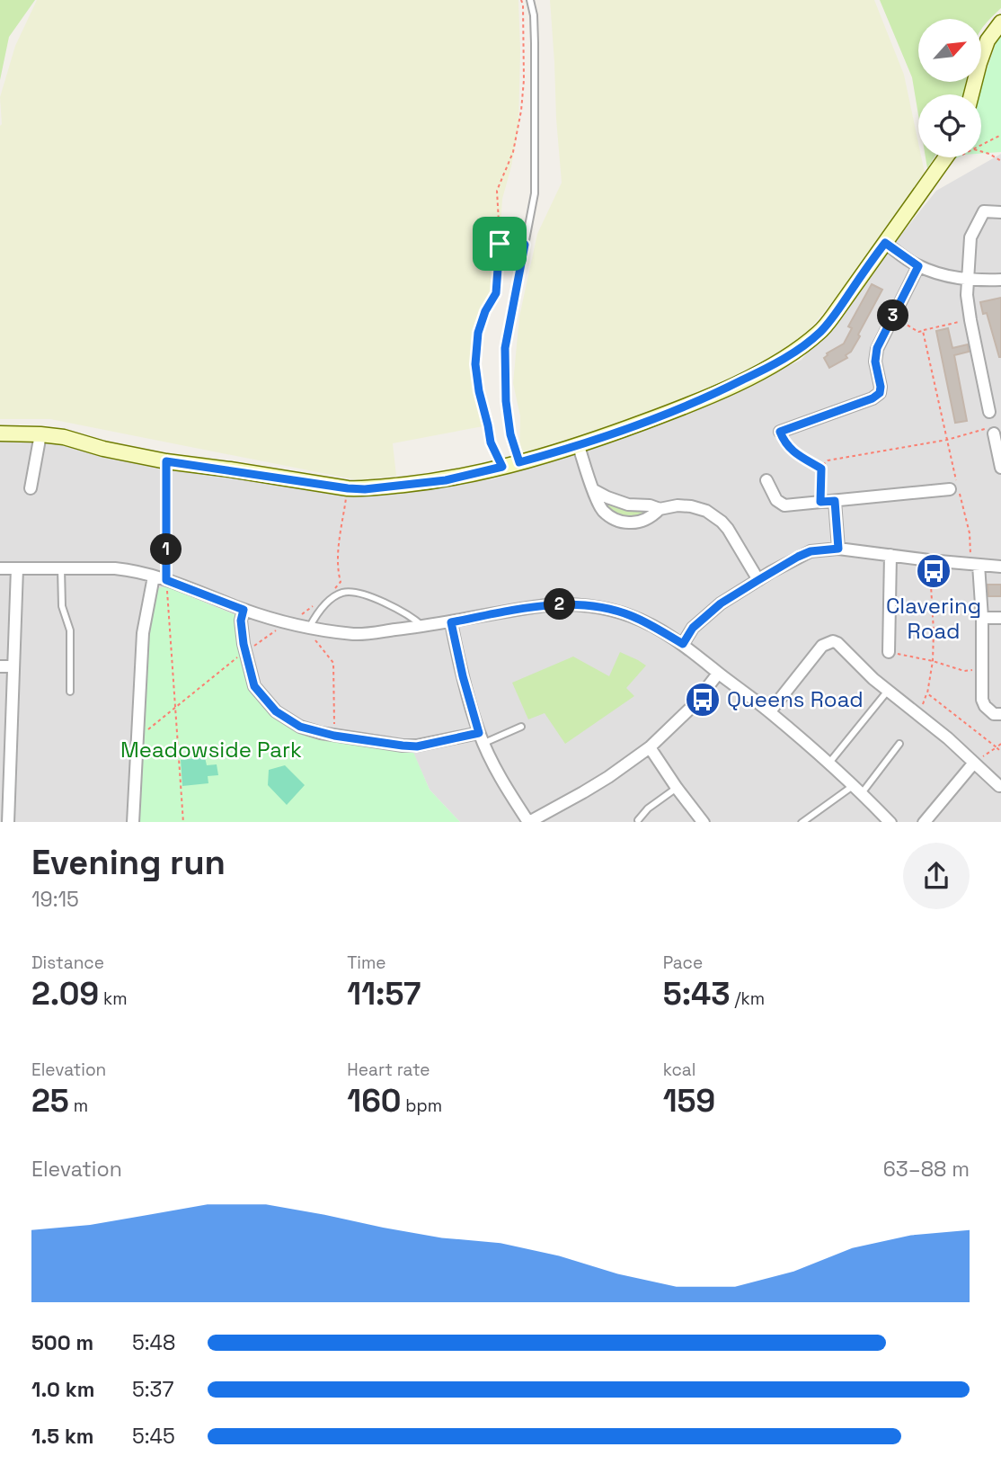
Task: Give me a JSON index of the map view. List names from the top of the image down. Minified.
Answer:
{"parks":["Meadowside Park"],"places":{"bus stop":["Clavering Road","Queens Road"]},"north":"top right","page":{"pins":["3","1","2"],"heading":["Evening run","19:15"],"stats":[["Distance","2.09 km"],["Time","11:57"],["Pace","5:43 /km"],["Elevation","25 m"],["Heart rate","160 bpm"],["kcal","159"]],"chart":["Elevation","63–88 m"],"list":[{"name":"500 m","note":"5:48"},{"name":"1.0 km","note":"5:37"},{"name":"1.5 km","note":"5:45"}]}}
